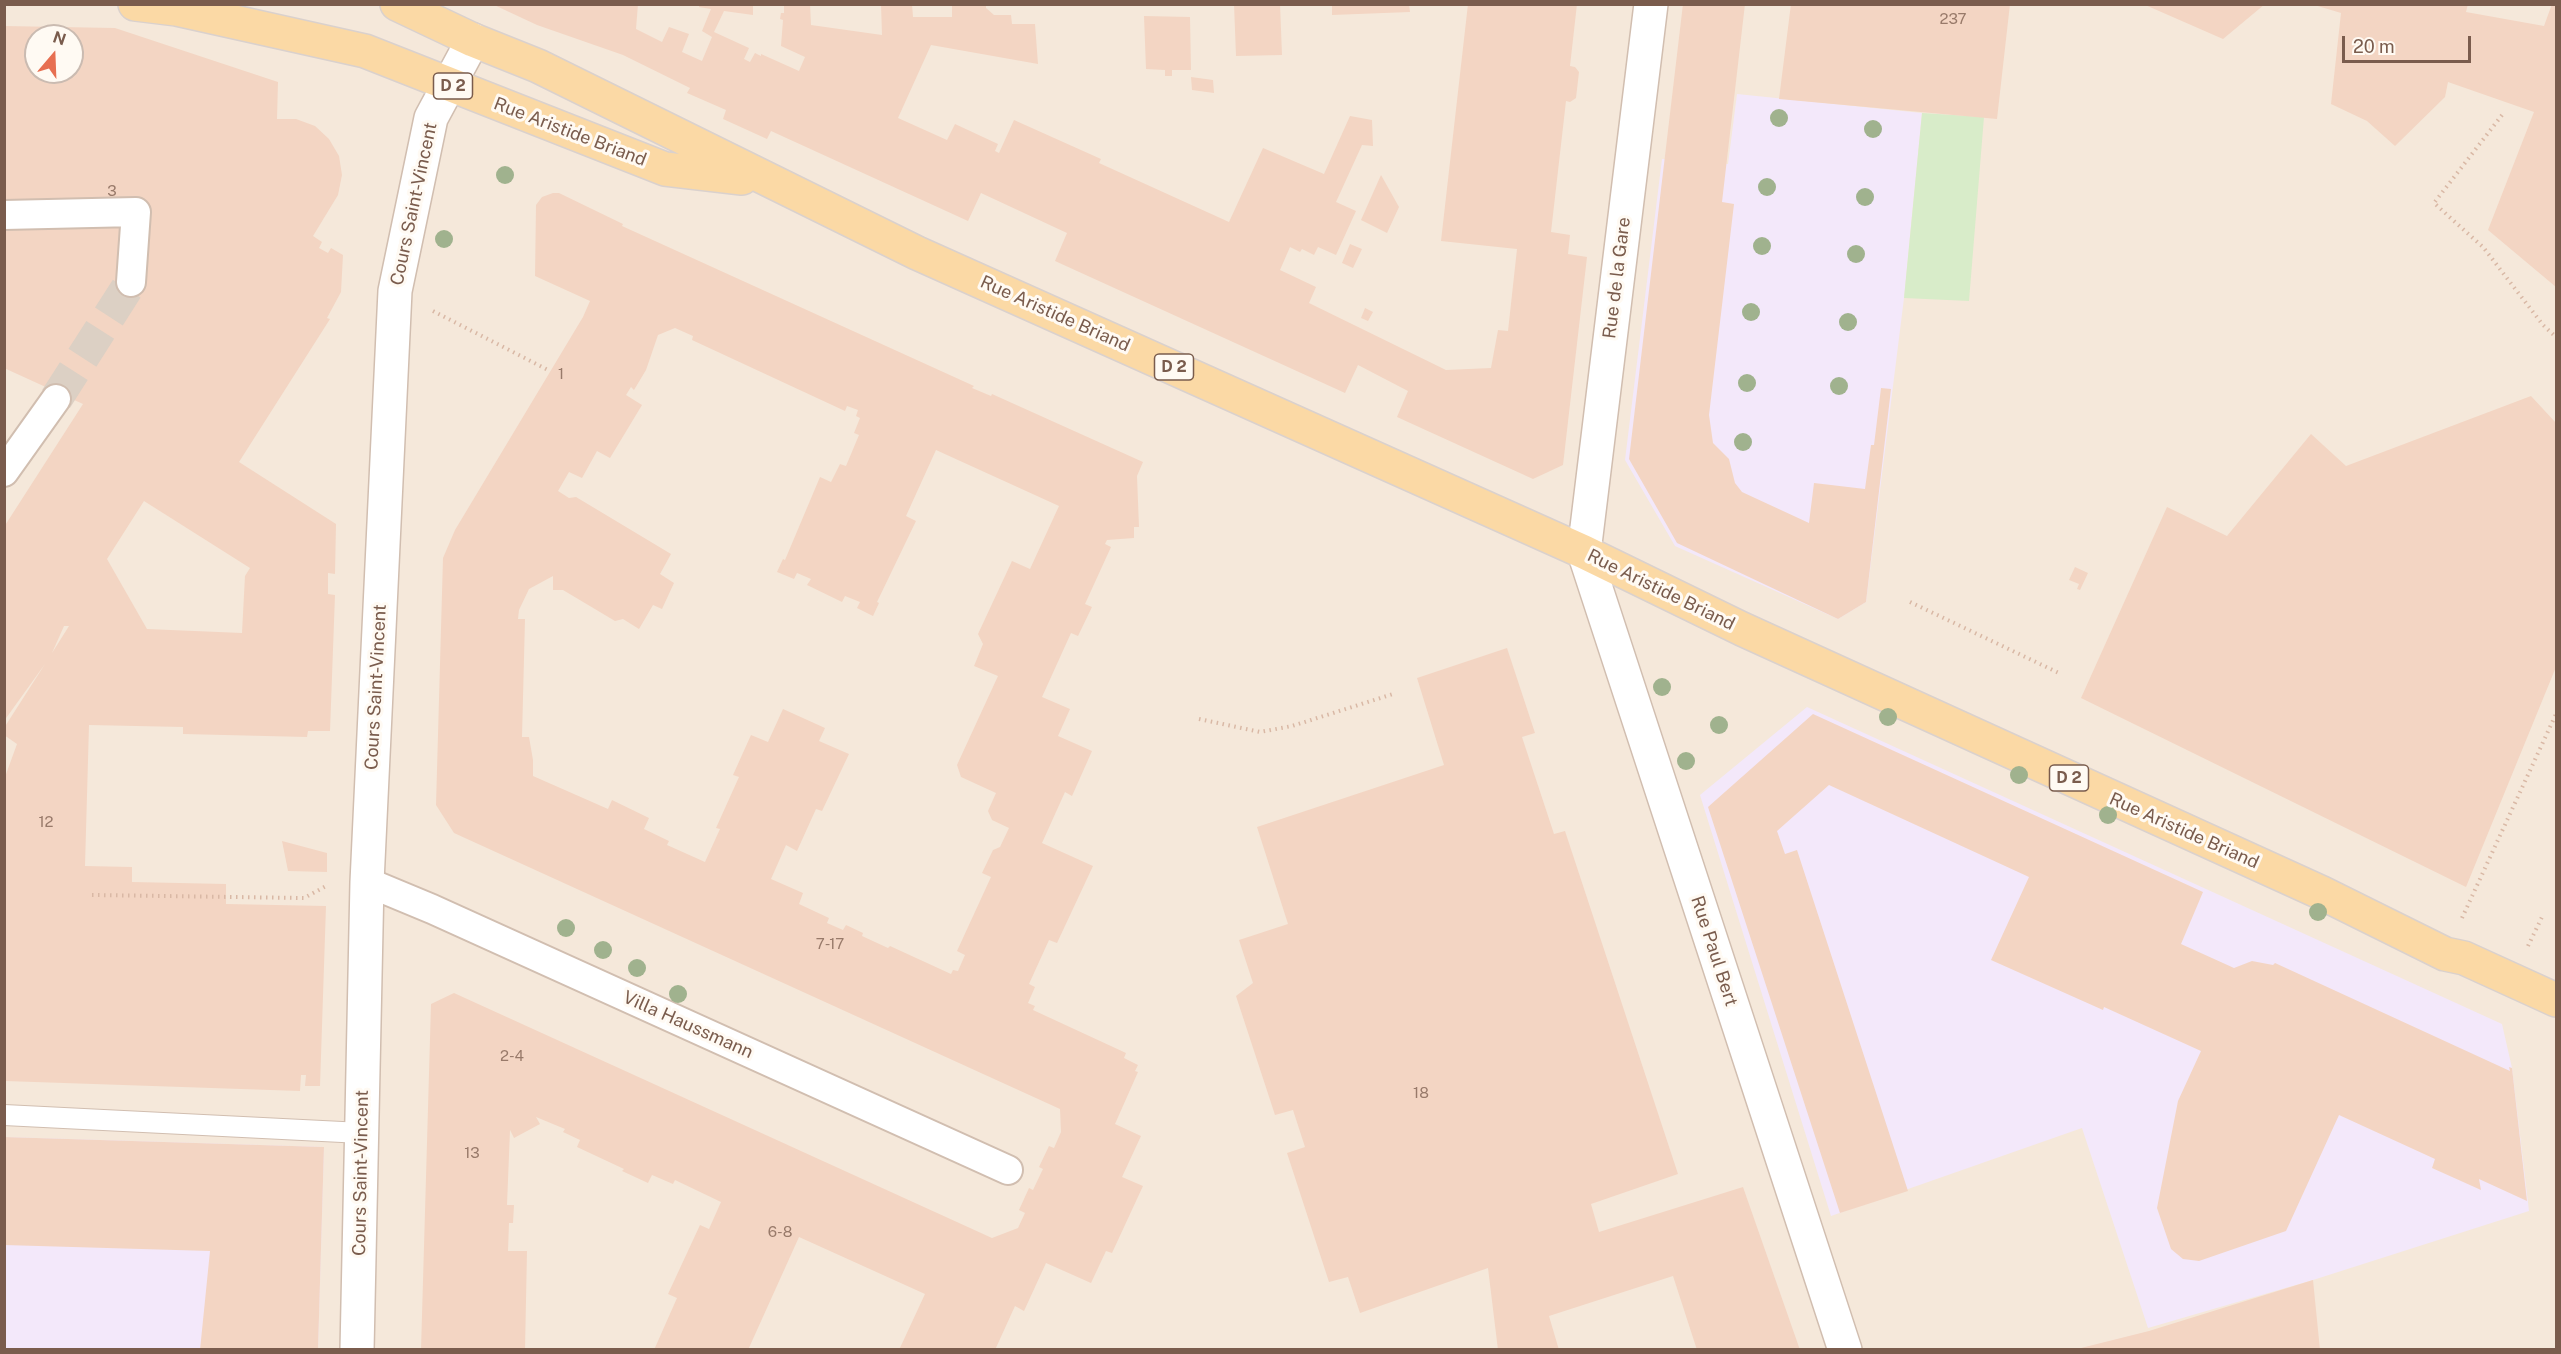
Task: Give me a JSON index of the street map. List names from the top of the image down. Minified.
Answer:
{"streets":{"main road":["D 2","Rue Aristide Briand"],"street":["Cours Saint-Vincent","Rue de la Gare","Rue Paul Bert","Villa Haussmann"]},"crossings":[["Rue Aristide Briand","Cours Saint-Vincent"],["Rue Aristide Briand","Rue de la Gare"],["Rue Aristide Briand","Rue Paul Bert"],["Cours Saint-Vincent","Villa Haussmann"],["Rue de la Gare","Rue Paul Bert"]],"house_numbers":["237","3","1","12","7-17","2-4","18","13","6-8"],"scale_bar":"20 m","north":"top"}
